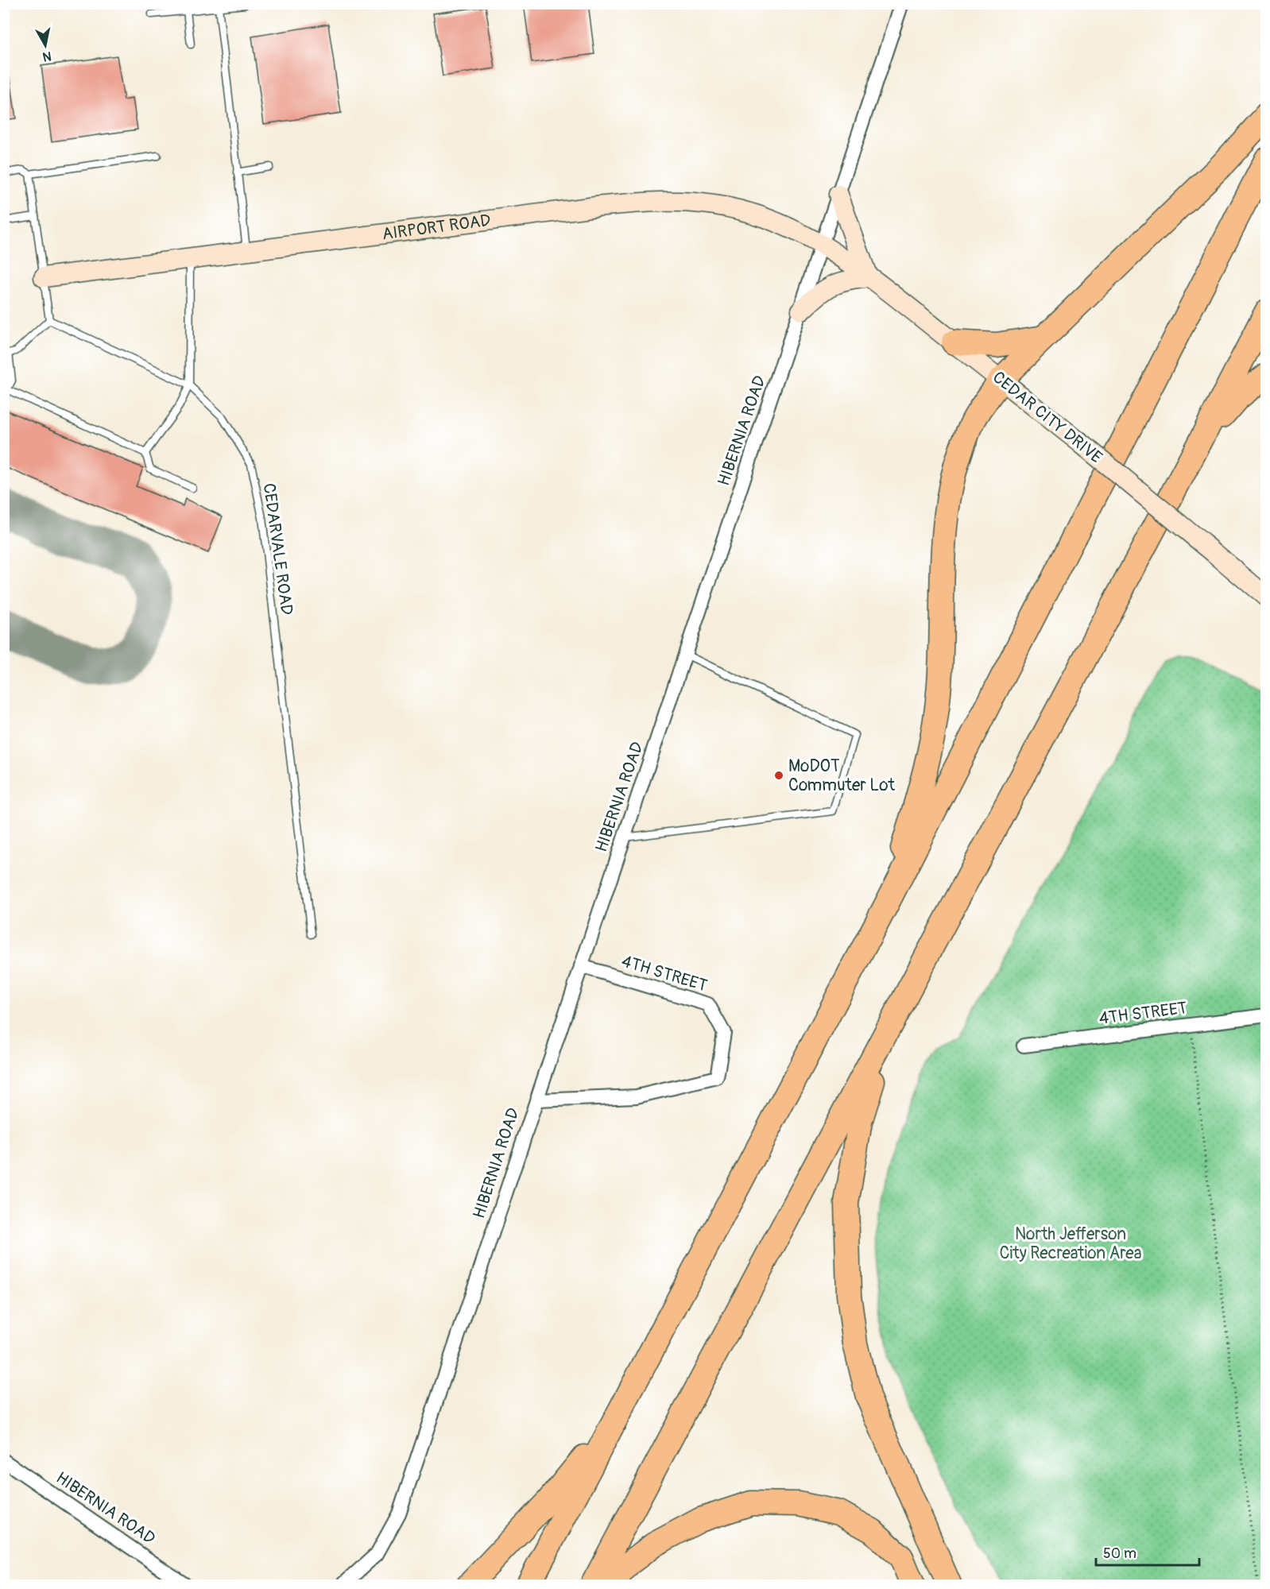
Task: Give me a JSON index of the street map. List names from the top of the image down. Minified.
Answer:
{"streets":{"street":["AIRPORT ROAD","CEDAR CITY DRIVE","HIBERNIA ROAD","4TH STREET"],"lane":["CEDARVALE ROAD"]},"crossings":[["AIRPORT ROAD","CEDAR CITY DRIVE"],["AIRPORT ROAD","HIBERNIA ROAD"],["CEDAR CITY DRIVE","HIBERNIA ROAD"],["HIBERNIA ROAD","4TH STREET"]],"parks":["North Jefferson City Recreation Area"],"places":["MoDOT Commuter Lot"],"scale_bar":"50 m","north":"bottom"}
